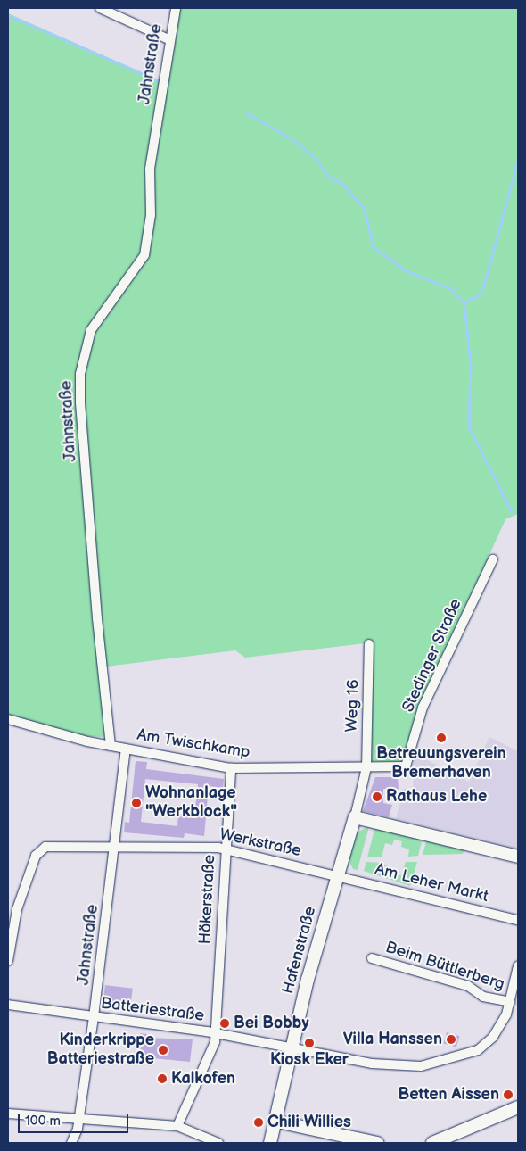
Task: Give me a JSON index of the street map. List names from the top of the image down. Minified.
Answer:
{"streets":{"street":["Jahnstraße","Stedinger Straße","Weg 16","Am Twischkamp","Werkstraße","Am Leher Markt","Hökerstraße","Hafenstraße","Beim Büttlerberg","Batteriestraße"]},"crossings":[["Jahnstraße","Am Twischkamp"],["Jahnstraße","Werkstraße"],["Jahnstraße","Batteriestraße"],["Stedinger Straße","Am Twischkamp"],["Weg 16","Am Twischkamp"],["Weg 16","Hafenstraße"],["Am Twischkamp","Hökerstraße"],["Am Twischkamp","Hafenstraße"],["Werkstraße","Am Leher Markt"],["Werkstraße","Hökerstraße"],["Werkstraße","Hafenstraße"],["Am Leher Markt","Hafenstraße"],["Hökerstraße","Batteriestraße"],["Hafenstraße","Batteriestraße"],["Beim Büttlerberg","Batteriestraße"]],"places":["Betreuungsverein Bremerhaven","Rathaus Lehe","Wohnanlage \"Werkblock\"","Bei Bobby","Villa Hanssen","Kiosk Eker","Kinderkrippe Batteriestraße","Kalkofen","Betten Aissen","Chili Willies"],"scale_bar":"100 m"}
